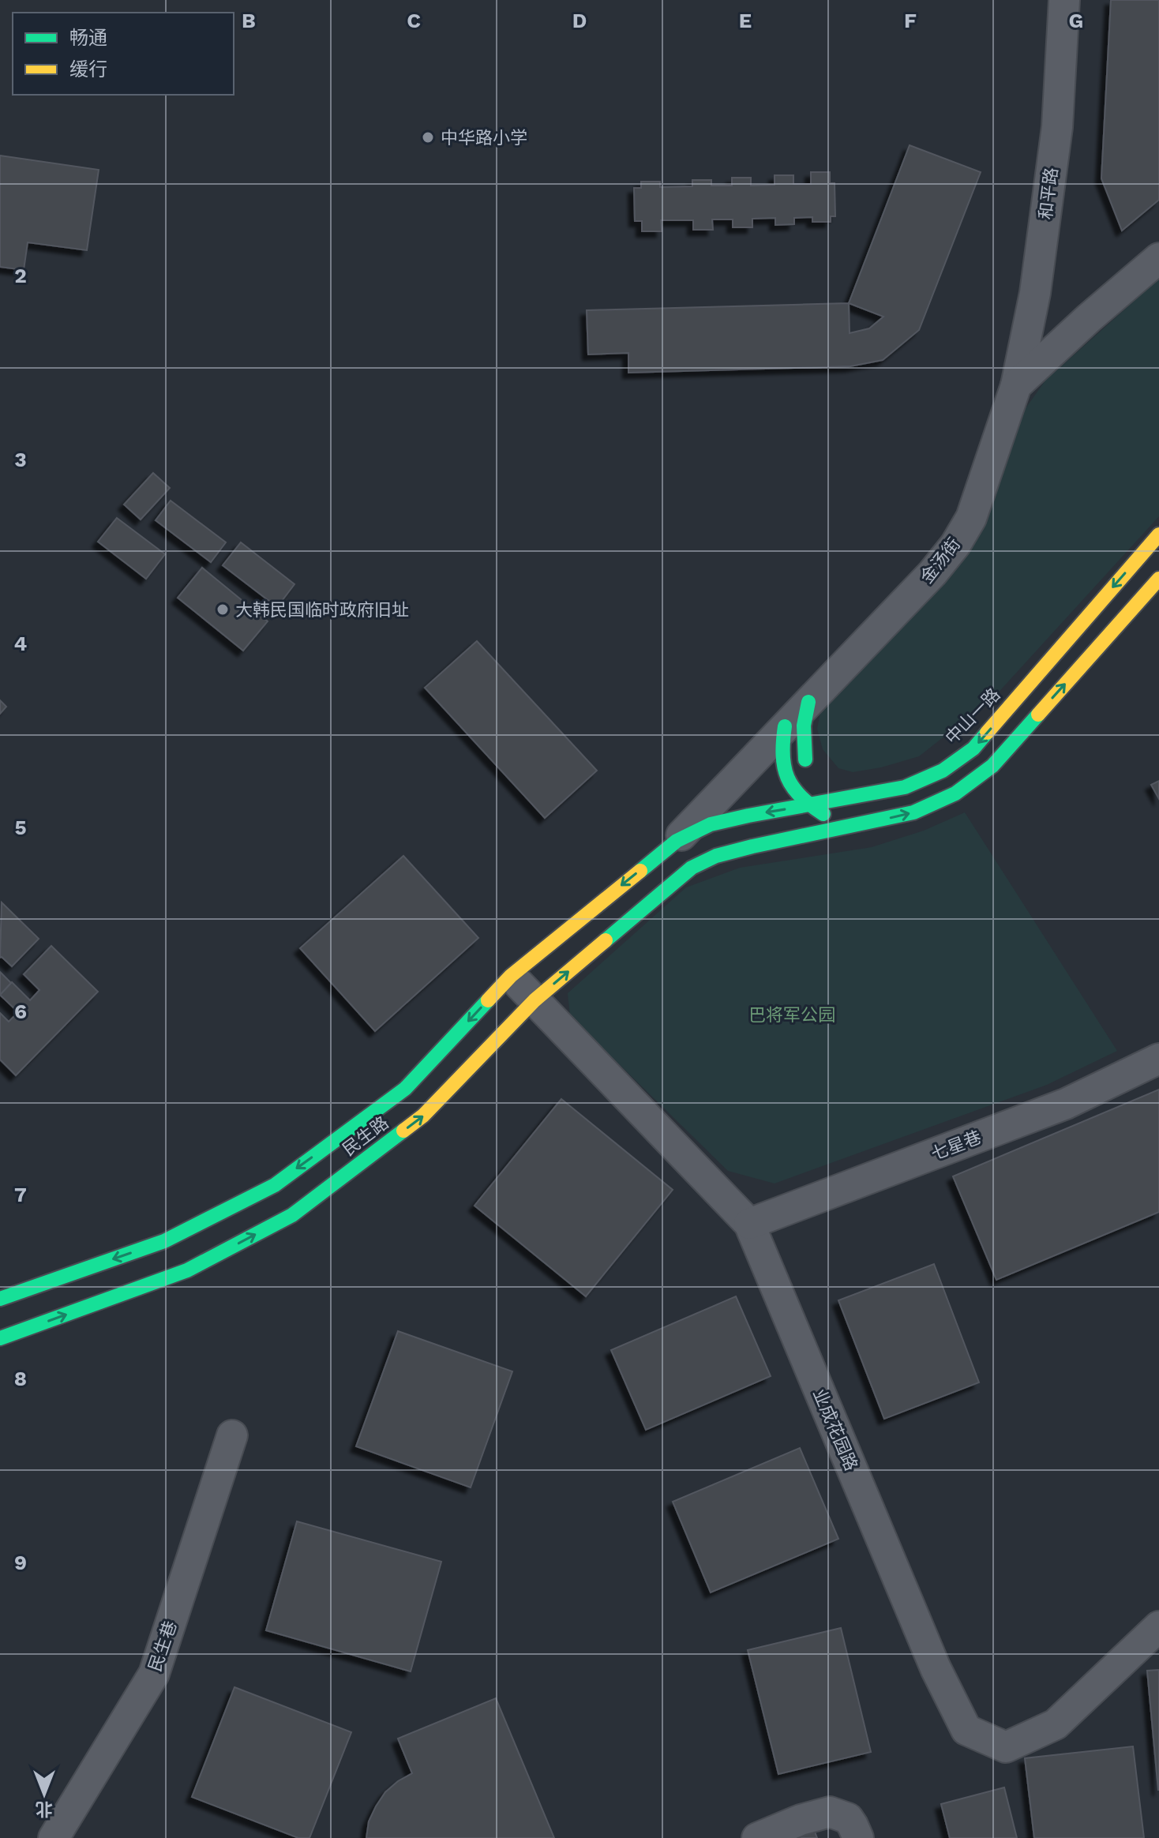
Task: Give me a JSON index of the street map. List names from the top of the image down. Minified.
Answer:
{"streets":{"main road":["中山一路","民生路"],"street":["和平路","金汤街","七星巷","业成花园路","民生巷"]},"crossings":[["和平路","金汤街"],["金汤街","中山一路"],["金汤街","民生路"],["中山一路","民生路"],["民生路","业成花园路"],["七星巷","业成花园路"]],"parks":["巴将军公园"],"places":["中华路小学","大韩民国临时政府旧址"],"legend":["畅通","缓行"],"north":"bottom","grid":{"columns":["B","C","D","E","F","G"],"rows":["2","3","4","5","6","7","8","9"]}}
